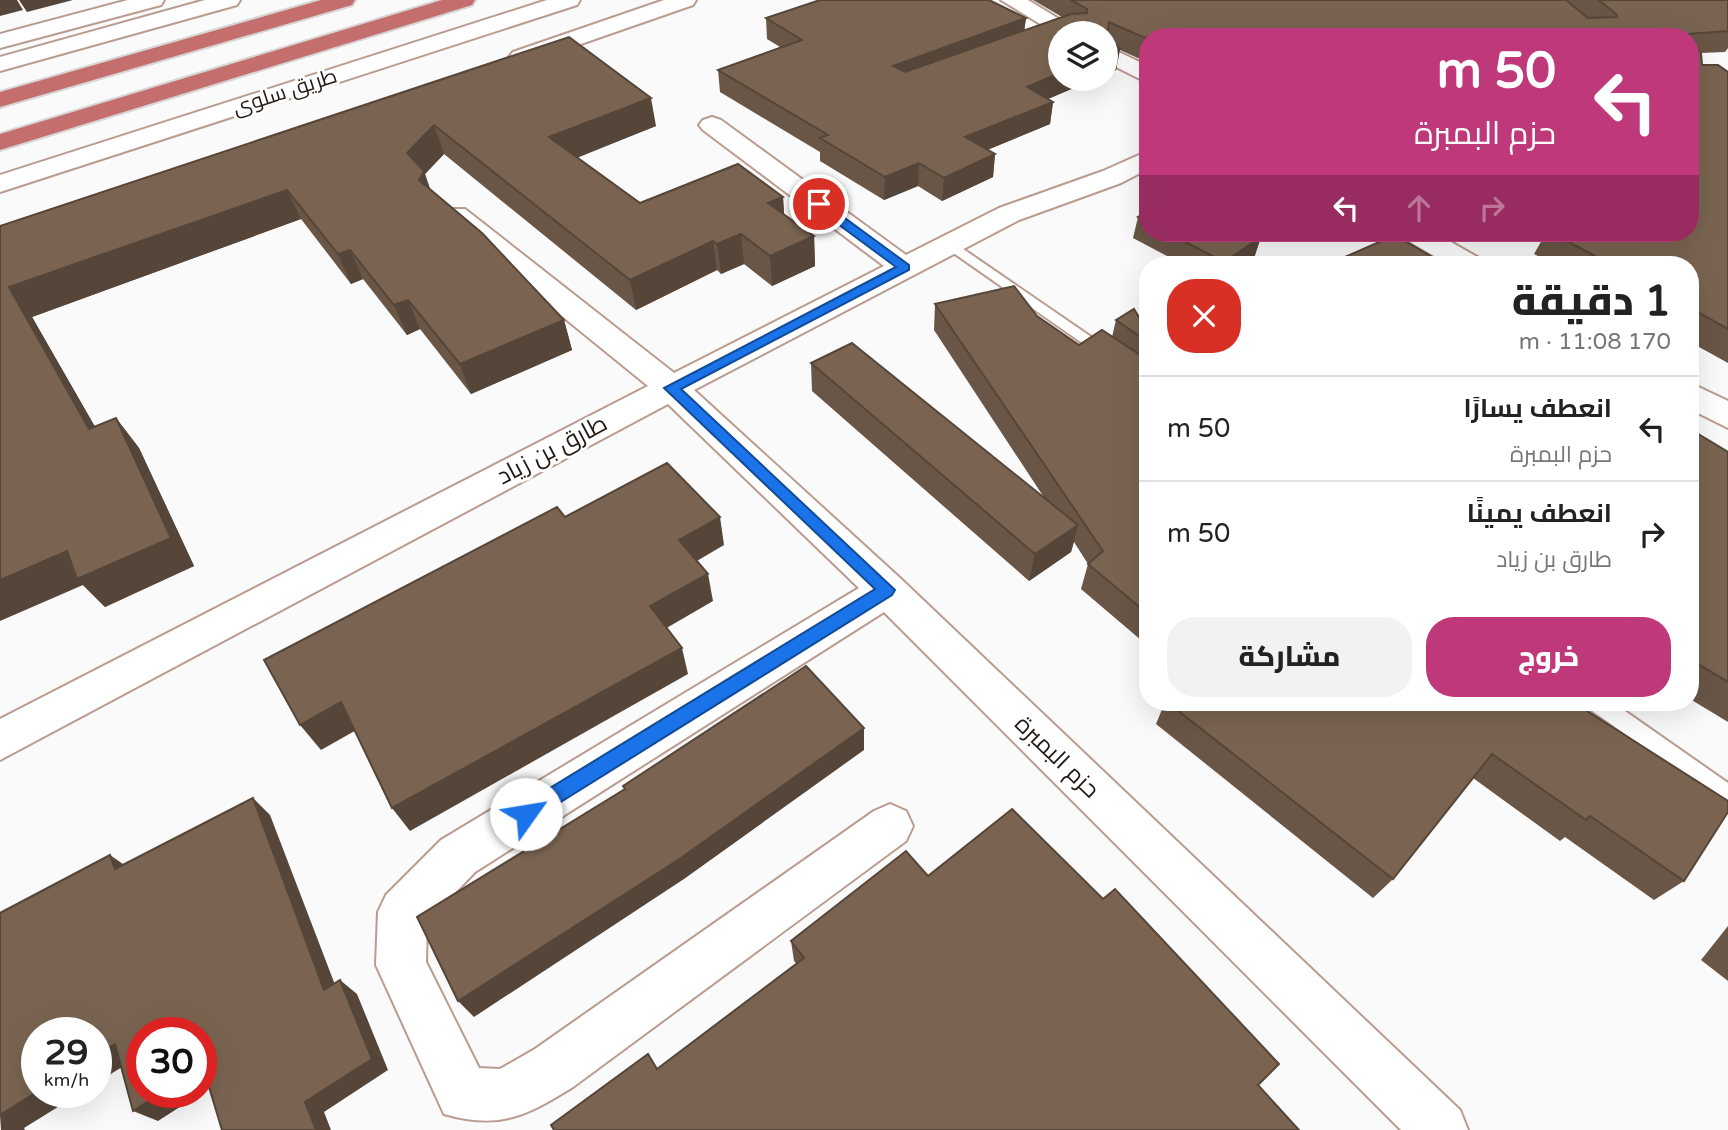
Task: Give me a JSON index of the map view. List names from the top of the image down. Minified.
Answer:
{"streets":{"highway":["طريق سلوى"],"street":["طارق بن زياد","حزم البمبرة"]},"crossings":[["طارق بن زياد","حزم البمبرة"]],"page":{"turn":["50 m","حزم البمبرة"],"heading":["1 دقيقة","170 m · 11:08"],"list":[{"name":"انعطف يسارًا","note":"حزم البمبرة","value":"50 m"},{"name":"انعطف يمينًا","note":"طارق بن زياد","value":"50 m"}],"buttons":["خروج","مشاركة"],"speed":"29 km/h","limit":"30"}}
